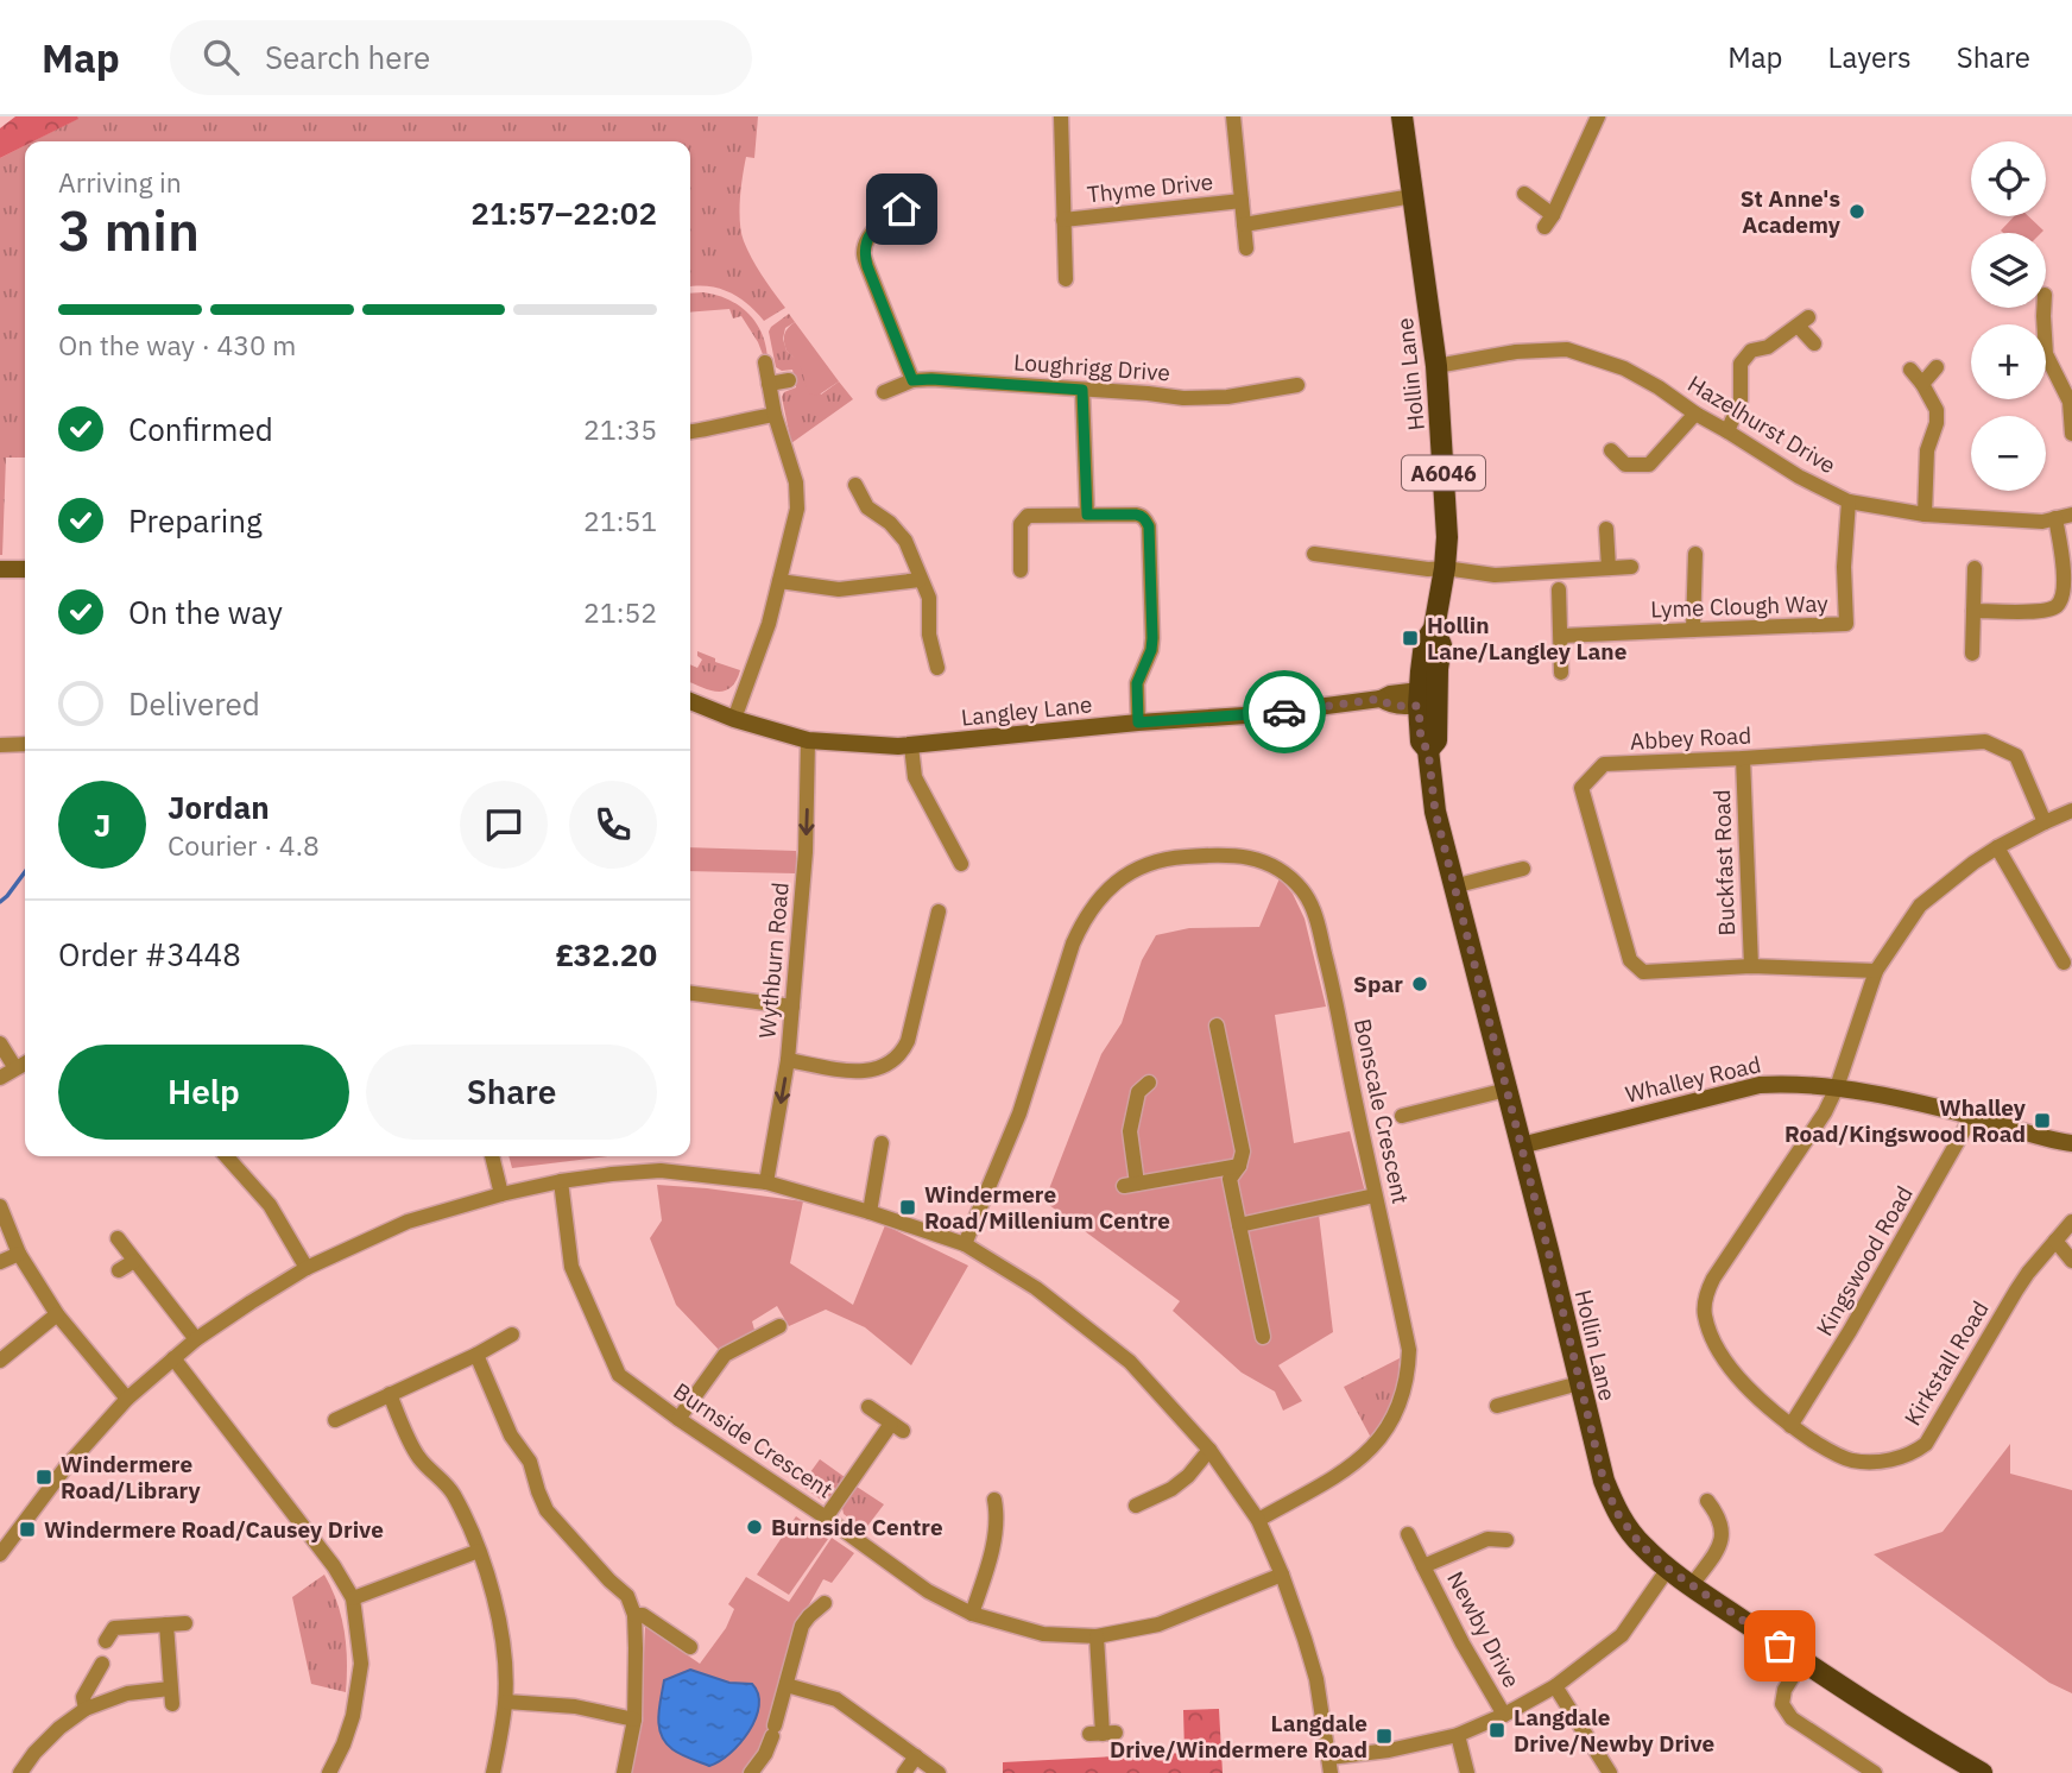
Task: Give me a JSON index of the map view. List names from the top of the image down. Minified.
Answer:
{"streets":{"main road":["Hollin Lane","A6046"],"street":["Thyme Drive","Loughrigg Drive","Hazelhurst Drive","Lyme Clough Way","Langley Lane","Abbey Road","Buckfast Road","Wythburn Road","Whalley Road","Bonscale Crescent","Kingswood Road","Kirkstall Road","Burnside Crescent","Newby Drive"]},"crossings":[["Hollin Lane","Hazelhurst Drive"],["Hollin Lane","Langley Lane"],["Hollin Lane","Whalley Road"],["Hazelhurst Drive","Lyme Clough Way"],["Langley Lane","Wythburn Road"],["Abbey Road","Buckfast Road"],["Abbey Road","Kirkstall Road"],["Whalley Road","Kingswood Road"],["Whalley Road","Kirkstall Road"],["Kingswood Road","Kirkstall Road"]],"one_way":["Wythburn Road"],"places":{"other":["St Anne's Academy","Spar","Burnside Centre"],"transit":["Hollin Lane/Langley Lane","Whalley Road/Kingswood Road","Windermere Road/Millenium Centre","Windermere Road/Library","Windermere Road/Causey Drive","Langdale Drive/Newby Drive","Langdale Drive/Windermere Road"]},"page":{"header":"Map","search":"Search here","nav":["Map","Layers","Share"],"map_buttons":["+","−"],"heading":["3 min","Arriving in","21:57–22:02"],"panel":["Jordan","Courier · 4.8","Order #3448","£32.20"],"bar":"On the way · 430 m","list":[["Confirmed","21:35"],["Preparing","21:51"],["On the way","21:52"],"Delivered"],"round":"J","buttons":["Help","Share"]}}
